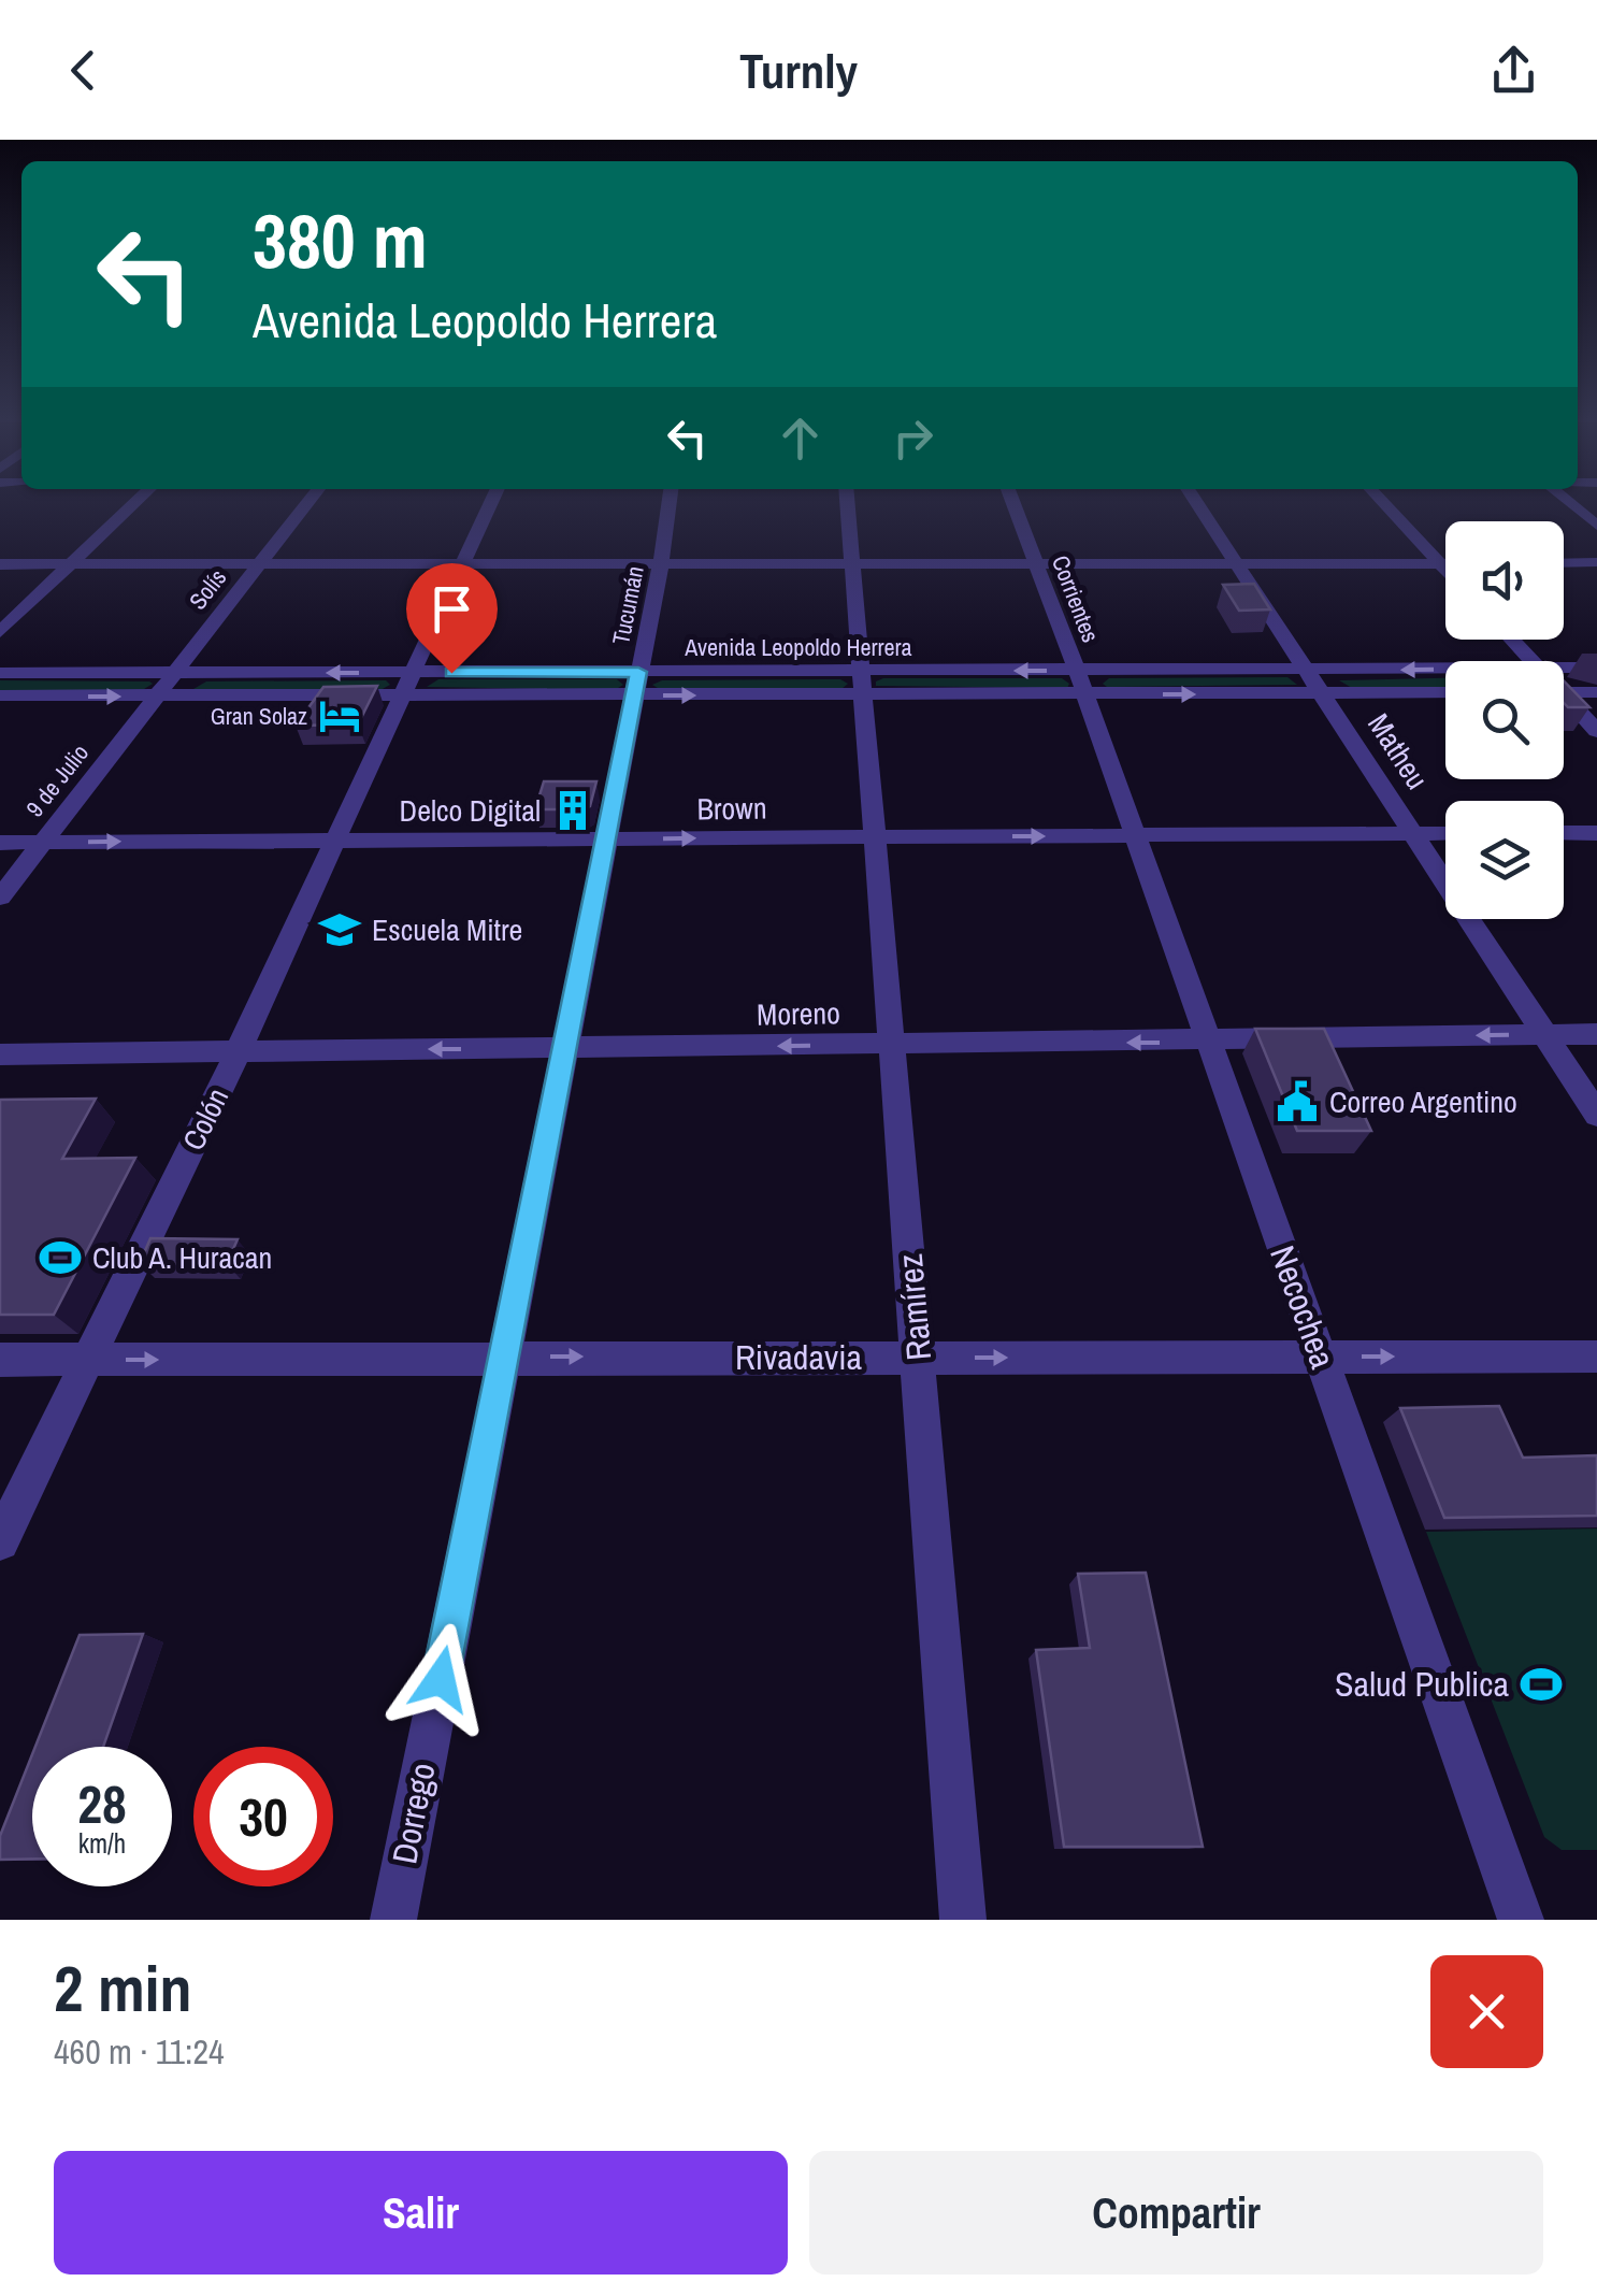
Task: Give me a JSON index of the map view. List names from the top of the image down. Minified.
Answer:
{"streets":{"street":["Solís","Corrientes","Tucumán","Avenida Leopoldo Herrera","Matheu","9 de Julio","Brown","Moreno","Colón","Ramírez","Necochea","Rivadavia","Dorrego"]},"crossings":[["Solís","Avenida Leopoldo Herrera"],["Solís","9 de Julio"],["Corrientes","Avenida Leopoldo Herrera"],["Corrientes","Necochea"],["Tucumán","Avenida Leopoldo Herrera"],["Tucumán","Dorrego"],["Avenida Leopoldo Herrera","Matheu"],["Avenida Leopoldo Herrera","9 de Julio"],["Avenida Leopoldo Herrera","Colón"],["Avenida Leopoldo Herrera","Ramírez"],["Avenida Leopoldo Herrera","Necochea"],["Avenida Leopoldo Herrera","Dorrego"],["Matheu","Brown"],["Matheu","Moreno"],["9 de Julio","Brown"],["Brown","Colón"],["Brown","Ramírez"],["Brown","Necochea"],["Brown","Dorrego"],["Moreno","Colón"],["Moreno","Ramírez"],["Moreno","Necochea"],["Moreno","Dorrego"],["Colón","Rivadavia"],["Ramírez","Rivadavia"],["Necochea","Rivadavia"],["Rivadavia","Dorrego"]],"one_way":["Brown","Moreno","Rivadavia"],"places":{"hotel":["Gran Solaz"],"building":["Delco Digital"],"school or university":["Escuela Mitre"],"public building":["Correo Argentino"],"sports":["Club A. Huracan","Salud Publica"]},"page":{"header":"Turnly","turn":["380 m","Avenida Leopoldo Herrera"],"speed":"28 km/h","limit":"30","heading":["2 min","460 m · 11:24"],"buttons":["Salir","Compartir"]}}
